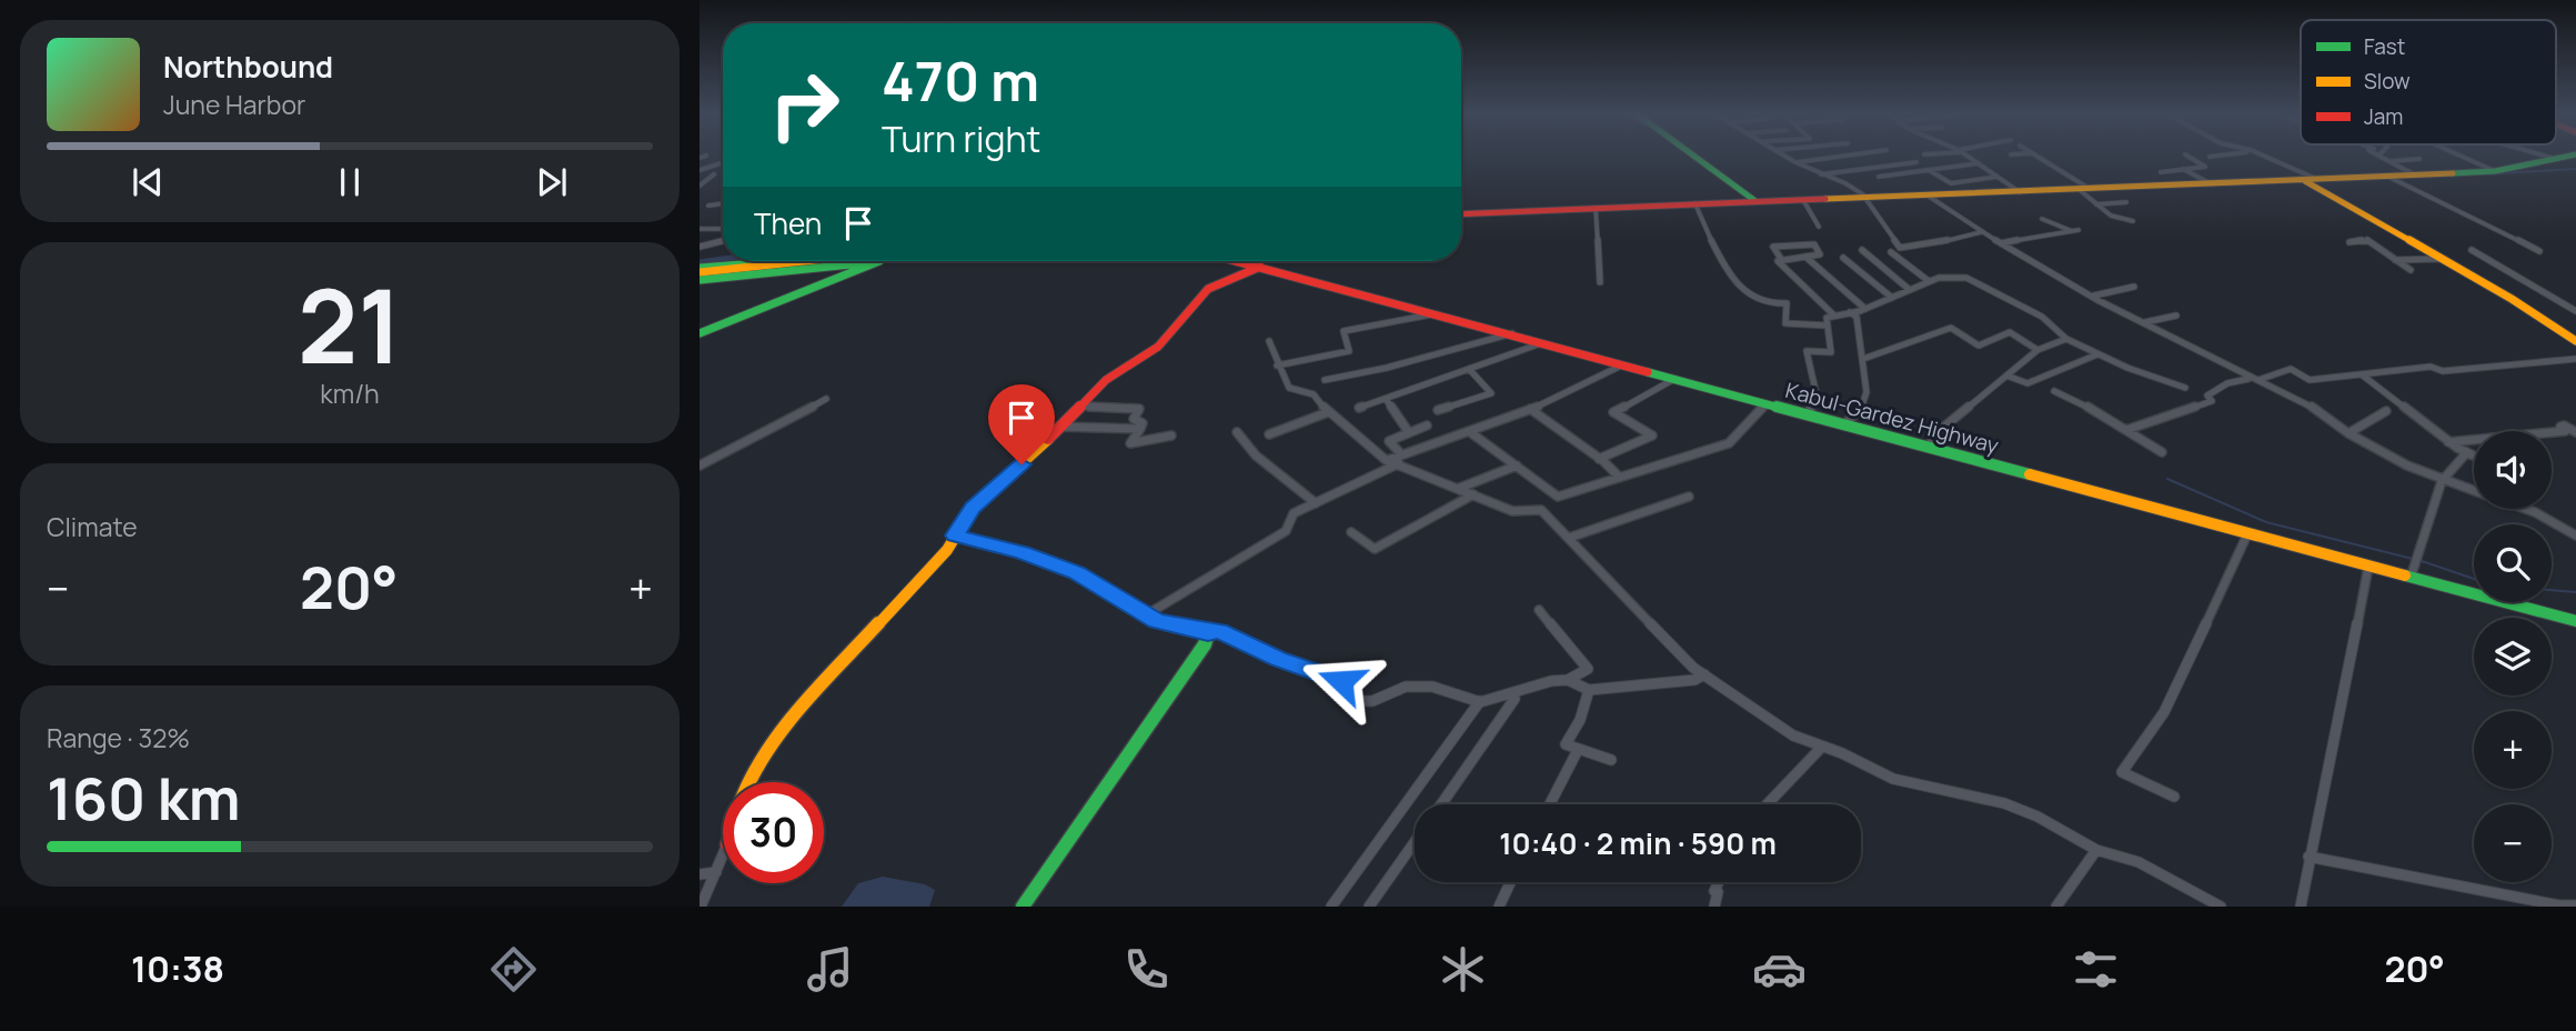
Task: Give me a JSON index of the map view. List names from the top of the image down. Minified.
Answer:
{"streets":{"main road":["Kabul-Gardez Highway"]},"legend":["Fast","Slow","Jam"],"page":{"turn":["470 m","Turn right"],"song":["Northbound","June Harbor"],"then":"Then","tile":[["21","km/h"],"Climate",["Range · 32%","160 km"]],"map_buttons":["+","−"],"heat":["−","20°","+"],"limit":"30","trip":"10:40 · 2 min · 590 m","tabs":["10:38","20°"]}}
